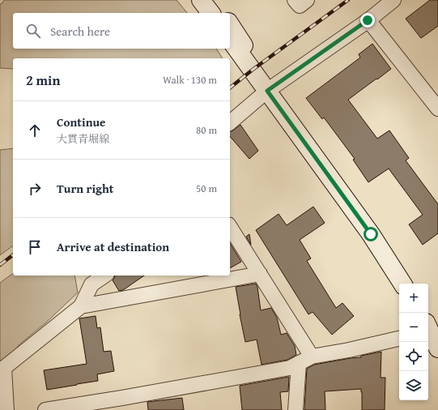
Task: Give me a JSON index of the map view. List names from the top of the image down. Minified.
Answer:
{"page":{"search":"Search here","heading":["2 min","Walk · 130 m"],"list":[["Continue","大貫青堀線","80 m"],["Turn right","50 m"],"Arrive at destination"],"map_buttons":["+","−"]}}
